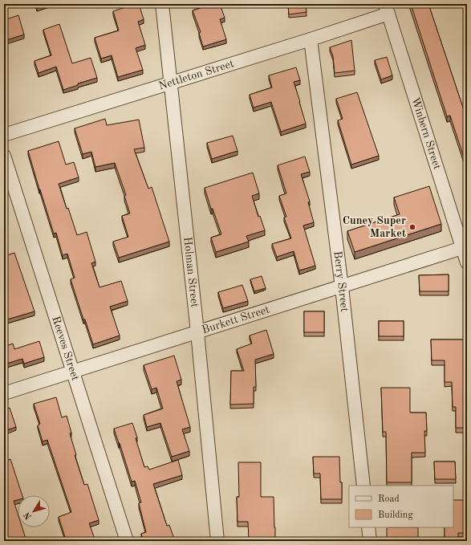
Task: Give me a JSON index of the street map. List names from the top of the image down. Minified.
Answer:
{"streets":{"street":["Nettleton Street","Winbern Street","Holman Street","Berry Street","Burkett Street","Reeves Street"]},"crossings":[["Nettleton Street","Winbern Street"],["Nettleton Street","Holman Street"],["Nettleton Street","Berry Street"],["Winbern Street","Burkett Street"],["Holman Street","Burkett Street"],["Berry Street","Burkett Street"],["Burkett Street","Reeves Street"]],"places":["Cuney Super Market"],"legend":["Road","Building"],"north":"bottom left"}
